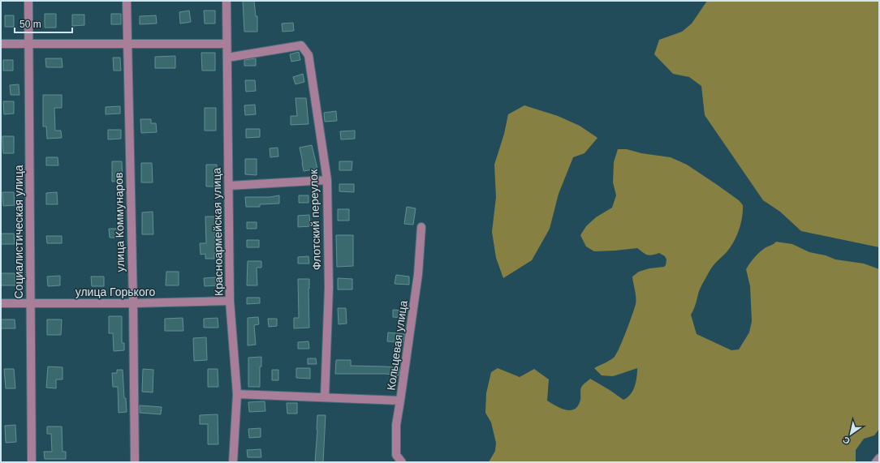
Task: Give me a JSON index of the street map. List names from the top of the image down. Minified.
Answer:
{"streets":{"street":["Флотский переулок","улица Коммунаров","Социалистическая улица","Красноармейская улица","улица Горького","Кольцевая улица"]},"crossings":[["Флотский переулок","Красноармейская улица"],["Флотский переулок","Кольцевая улица"],["улица Коммунаров","улица Горького"],["Социалистическая улица","улица Горького"],["Красноармейская улица","улица Горького"],["Красноармейская улица","Кольцевая улица"]],"scale_bar":"50 m","north":"bottom left"}
